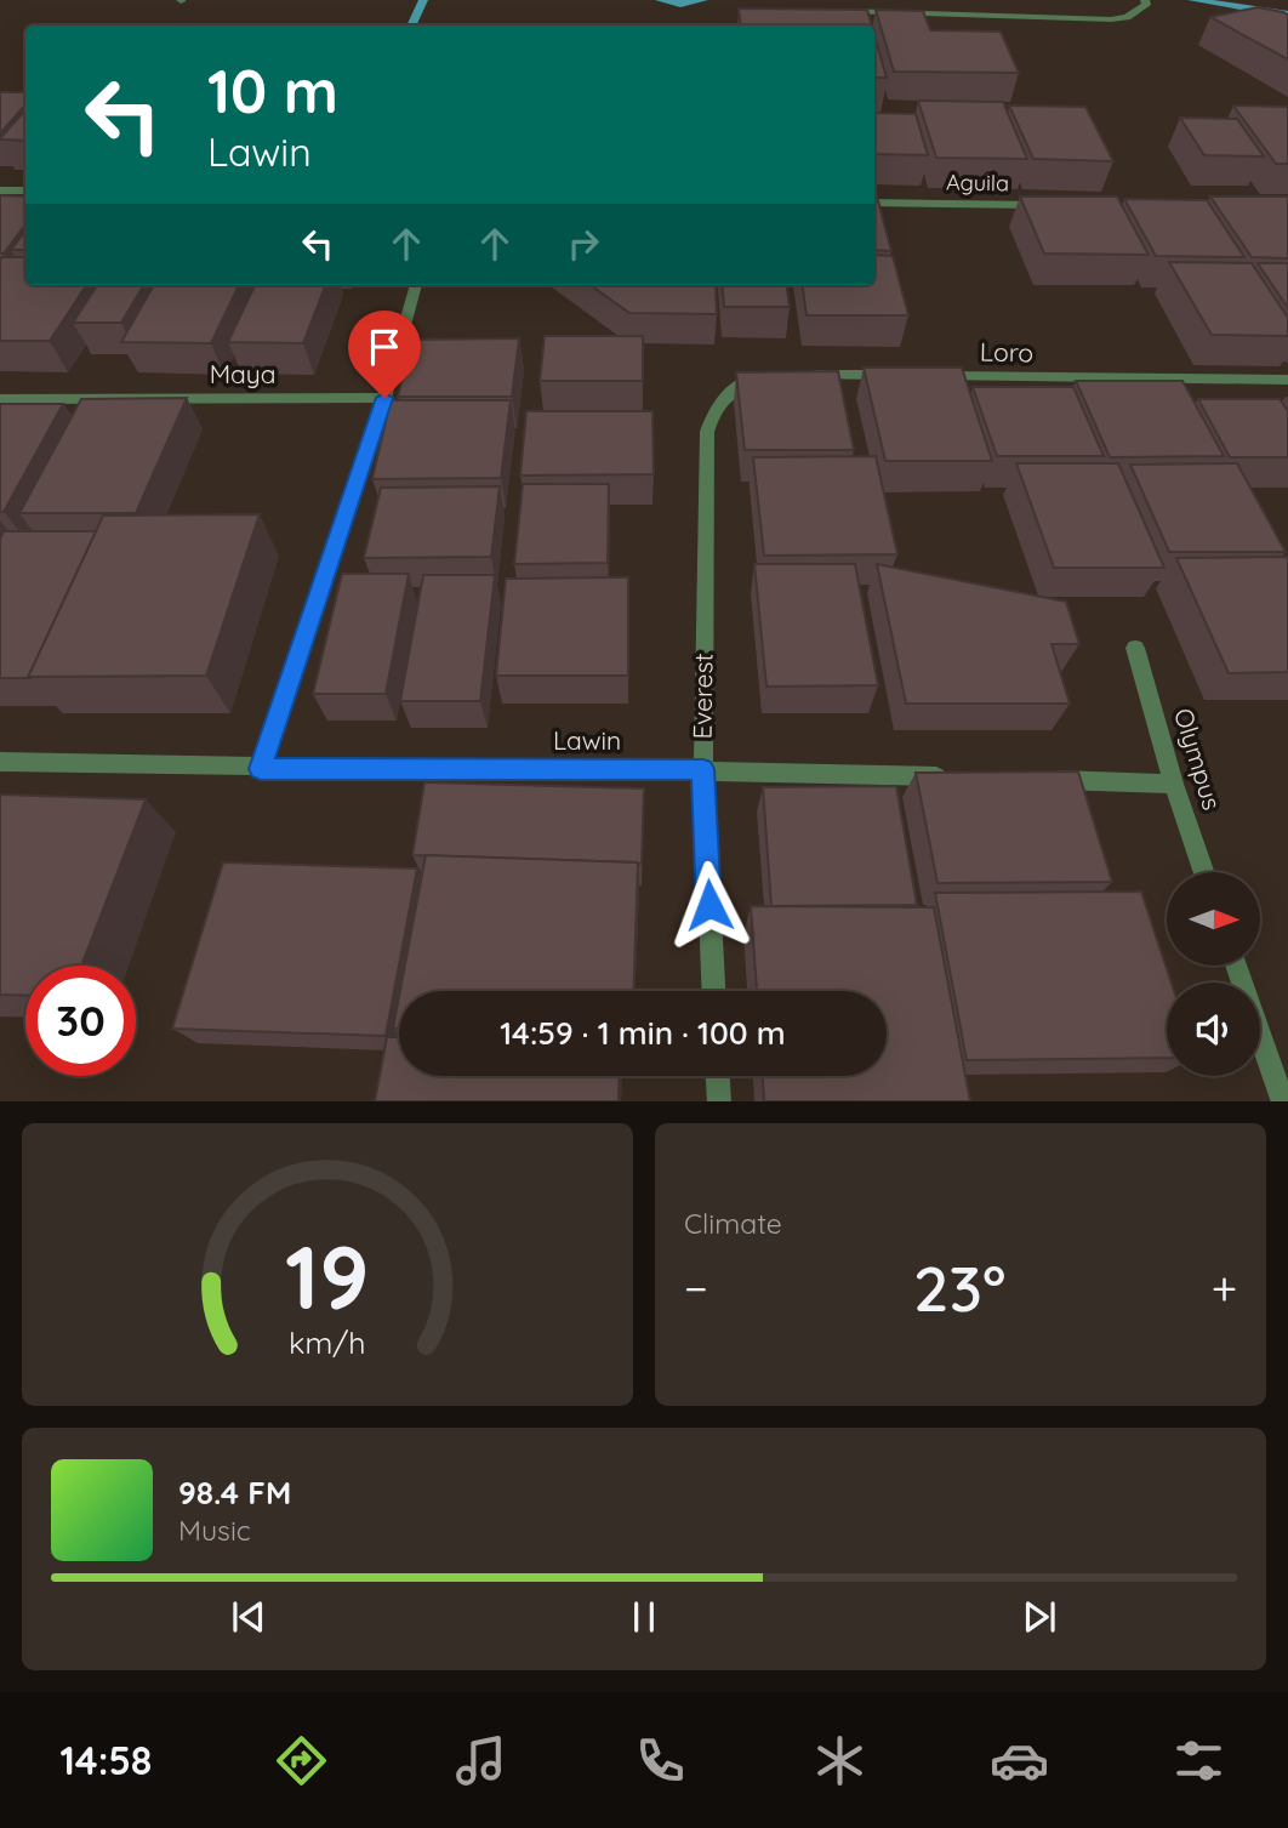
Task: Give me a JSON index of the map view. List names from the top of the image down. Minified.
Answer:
{"streets":{"street":["Aguila","Loro","Maya","Everest","Lawin","Olympus"]},"crossings":[["Everest","Lawin"]],"north":"right","page":{"turn":["10 m","Lawin"],"limit":"30","trip":"14:59 · 1 min · 100 m","tile":"Climate","heat":["−","23°","+"],"song":["98.4 FM","Music"],"tabs":"14:58","gauge":["19","km/h"]}}
